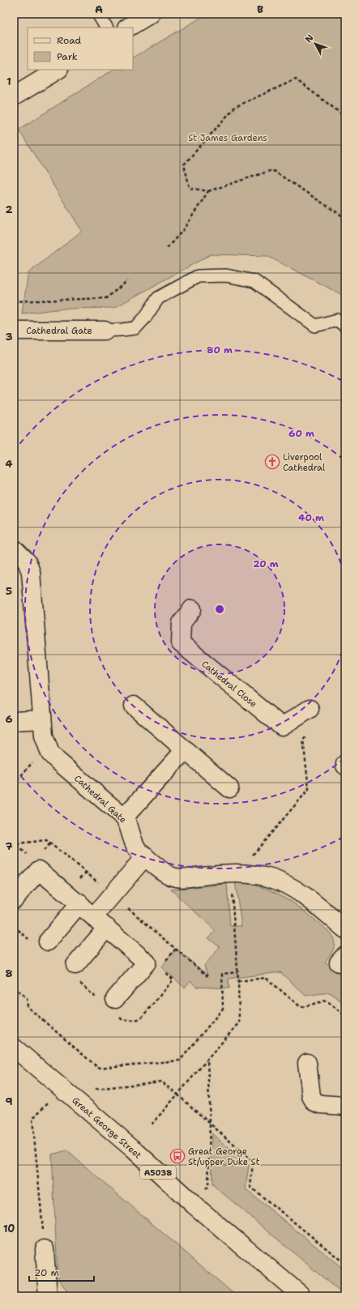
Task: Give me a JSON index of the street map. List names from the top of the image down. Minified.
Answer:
{"streets":{"street":["Cathedral Gate","Cathedral Close","Great George Street","A5038"]},"parks":["St James Gardens"],"places":{"church":["Liverpool Cathedral"],"bus stop":["Great George St/upper Duke St"]},"legend":["Road","Park"],"scale_bar":"20 m","north":"top left","grid":{"columns":["A","B"],"rows":["1","2","3","4","5","6","7","8","9","10"]},"rings":["80 m","60 m","40 m","20 m"]}
